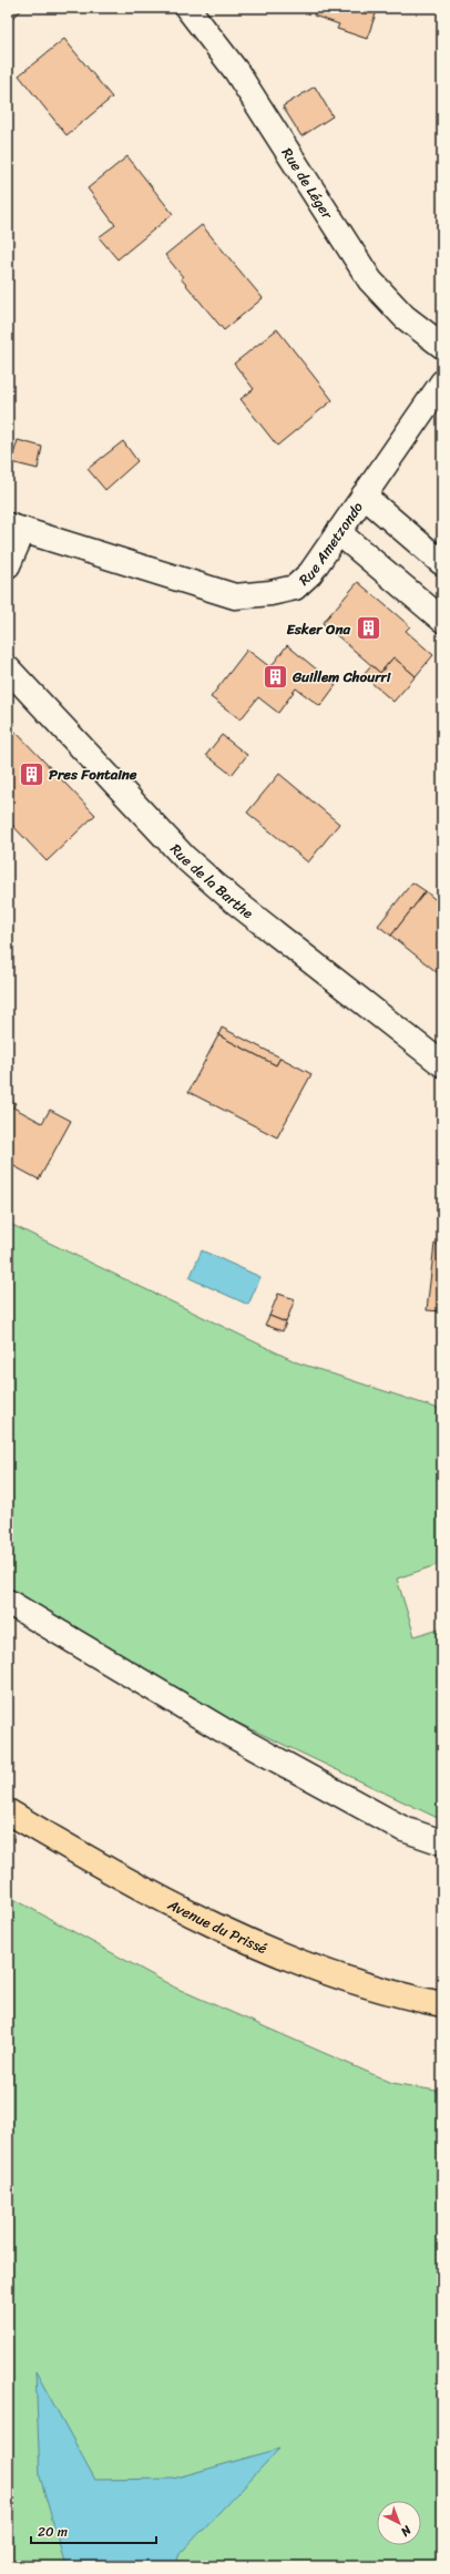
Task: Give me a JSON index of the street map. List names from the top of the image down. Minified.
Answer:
{"streets":{"main road":["Avenue du Prissé"],"street":["Rue de Léger","Rue Ametzondo","Rue de la Barthe"]},"places":{"building":["Esker Ona","Guillem Chourri","Pres Fontaine"]},"scale_bar":"20 m","north":"bottom right"}
